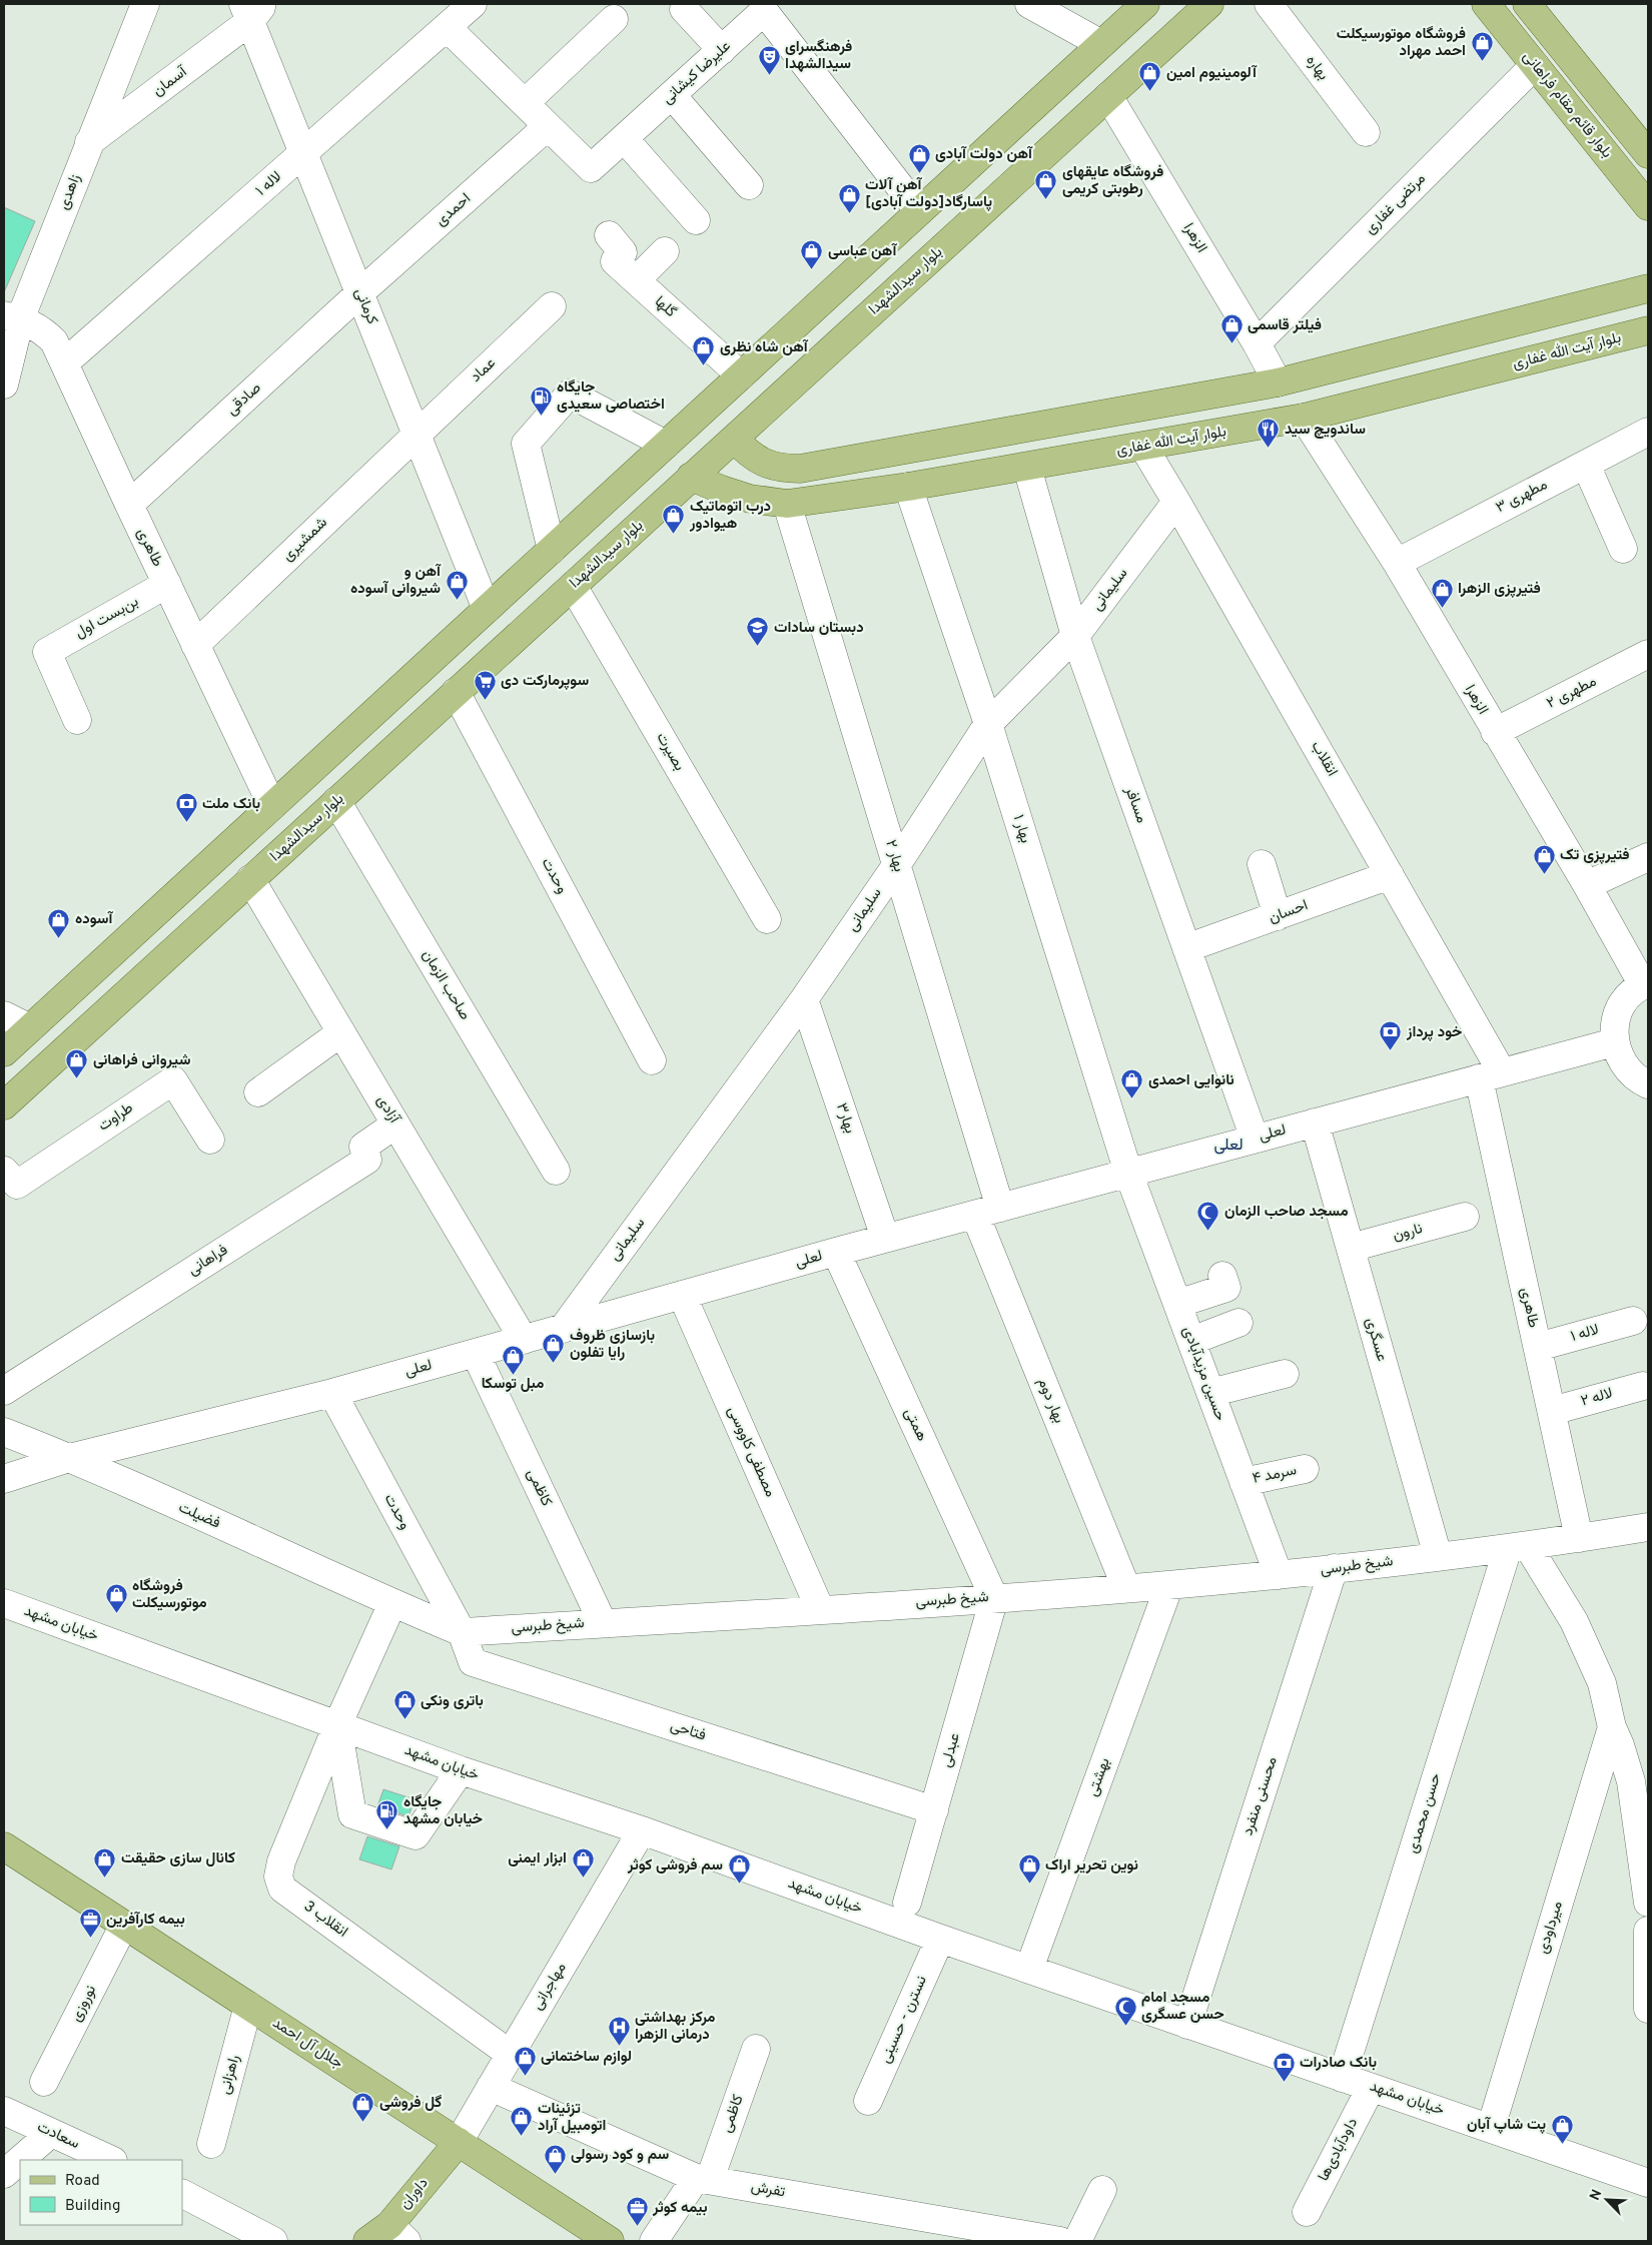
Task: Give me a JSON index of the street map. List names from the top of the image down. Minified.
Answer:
{"streets":{"main road":["بلوار قائم مقام فراهانی","بلوار سیدالشهدا","بلوار آیت الله غفاری","جلال آل احمد","داوران"],"street":["بهاره","علیرضا کیشانی","آسمان","لاله ۱","زاهدی","مرتضی غفاری","احمدی","الزهرا","کرمانی","گلها","عماد","صادقی","مطهری ۳","شمشیری","طاهری","سلیمانی","بن‌بست اول","مطهری ۲","بصیرت","انقلاب","مسافر","بهار ۱","بهار ۲","وحدت","احسان","صاحب الزمان","آزادی","طراوت","بهار۳","لعلی","نارون","فراهانی","عسگری","حسین مزیدآبادی","لاله ۲","بهار دوم","همتی","مصطفی کاووسی","سرمد ۴","کاظمی","فضیلت","شیخ طبرسی","خیابان مشهد","فتاحی","عبدلی","بهشتی","محسنی منفرد","حسن محمدی","انقلاب 3","میرداودی","مهاجرانی","نوروزی","نسترن - حسینی","راهزانی","سعادت","داودآبادی‌ها","تفرش"]},"crossings":[["علیرضا کیشانی","لاله ۱"],["علیرضا کیشانی","احمدی"],["آسمان","زاهدی"],["آسمان","کرمانی"],["بلوار قائم مقام فراهانی","مرتضی غفاری"],["لاله ۱","کرمانی"],["لاله ۱","طاهری"],["زاهدی","طاهری"],["مرتضی غفاری","الزهرا"],["احمدی","کرمانی"],["احمدی","صادقی"],["الزهرا","بلوار سیدالشهدا"],["الزهرا","بلوار آیت الله غفاری"],["الزهرا","مطهری ۳"],["الزهرا","مطهری ۲"],["بلوار سیدالشهدا","بلوار آیت الله غفاری"],["بلوار سیدالشهدا","بصیرت"],["بلوار سیدالشهدا","وحدت"],["بلوار سیدالشهدا","صاحب الزمان"],["بلوار سیدالشهدا","آزادی"],["کرمانی","عماد"],["کرمانی","صادقی"],["کرمانی","شمشیری"],["بلوار آیت الله غفاری","انقلاب"],["بلوار آیت الله غفاری","مسافر"],["بلوار آیت الله غفاری","بهار ۱"],["بلوار آیت الله غفاری","بهار ۲"],["عماد","شمشیری"],["صادقی","طاهری"],["شمشیری","طاهری"],["طاهری","بن‌بست اول"],["طاهری","انقلاب"],["طاهری","لعلی"],["طاهری","لاله ۲"],["طاهری","شیخ طبرسی"],["سلیمانی","انقلاب"],["سلیمانی","مسافر"],["سلیمانی","بهار ۱"],["سلیمانی","بهار ۲"],["سلیمانی","بهار۳"],["سلیمانی","لعلی"],["انقلاب","احسان"],["انقلاب","لعلی"],["مسافر","احسان"],["مسافر","لعلی"],["بهار ۱","لعلی"],["بهار ۱","حسین مزیدآبادی"],["بهار ۲","لعلی"],["بهار ۲","بهار دوم"],["وحدت","لعلی"],["وحدت","شیخ طبرسی"],["وحدت","فتاحی"],["آزادی","لعلی"],["آزادی","فراهانی"],["بهار۳","لعلی"],["لعلی","عسگری"],["لعلی","حسین مزیدآبادی"],["لعلی","بهار دوم"],["لعلی","همتی"],["لعلی","مصطفی کاووسی"],["لعلی","کاظمی"],["لعلی","فضیلت"],["نارون","عسگری"],["عسگری","شیخ طبرسی"],["حسین مزیدآبادی","سرمد ۴"],["حسین مزیدآبادی","شیخ طبرسی"],["بهار دوم","شیخ طبرسی"],["همتی","شیخ طبرسی"],["همتی","عبدلی"],["مصطفی کاووسی","شیخ طبرسی"],["کاظمی","شیخ طبرسی"],["کاظمی","تفرش"],["فضیلت","شیخ طبرسی"],["شیخ طبرسی","فتاحی"],["شیخ طبرسی","عبدلی"],["شیخ طبرسی","بهشتی"],["شیخ طبرسی","محسنی منفرد"],["شیخ طبرسی","حسن محمدی"],["شیخ طبرسی","میرداودی"],["خیابان مشهد","بهشتی"],["خیابان مشهد","محسنی منفرد"],["خیابان مشهد","حسن محمدی"],["خیابان مشهد","انقلاب 3"],["خیابان مشهد","میرداودی"],["خیابان مشهد","مهاجرانی"],["خیابان مشهد","نسترن - حسینی"],["خیابان مشهد","داودآبادی‌ها"],["فتاحی","عبدلی"],["حسن محمدی","میرداودی"],["انقلاب 3","مهاجرانی"],["مهاجرانی","جلال آل احمد"],["مهاجرانی","تفرش"],["مهاجرانی","داوران"],["نوروزی","جلال آل احمد"],["جلال آل احمد","راهزانی"],["جلال آل احمد","داوران"]],"districts":["لعلی"],"places":{"shop":["فروشگاه موتورسیکلت احمد مهراد","آلومینیوم امین","آهن دولت آبادی","فروشگاه عایقهای رطوبتی کریمی","آهن آلات پاسارگاد[دولت آبادی]","آهن عباسی","فیلتر قاسمی","آهن شاه نظری","درب اتوماتیک هیوادور","آهن و شیروانی آسوده","فتیرپزی الزهرا","فتیرپزی تک","آسوده","شیروانی فراهانی","نانوایی احمدی","بازسازی ظروف رایا تفلون","مبل توسکا","فروشگاه موتورسیکلت","باتری ونکی","کانال سازی حقیقت","ابزار ایمنی","سم فروشی کوثر","نوین تحریر اراک","لوازم ساختمانی","گل فروشی","تزئینات اتومبیل آراد","پت شاپ آبان","سم و کود رسولی"],"theatre":["فرهنگسرای سیدالشهدا"],"fuel station":["جایگاه اختصاصی سعیدی","جایگاه خیابان مشهد"],"restaurant":["ساندویچ سید"],"school or university":["دبستان سادات"],"supermarket":["سوپرمارکت دی"],"bank":["بانک ملت","خود پرداز","بانک صادرات"],"mosque":["مسجد صاحب الزمان","مسجد امام حسن عسگری"],"office":["بیمه کارآفرین","بیمه کوثر"],"hospital":["مرکز بهداشتی درمانی الزهرا"]},"legend":["Road","Building"],"north":"top left"}
